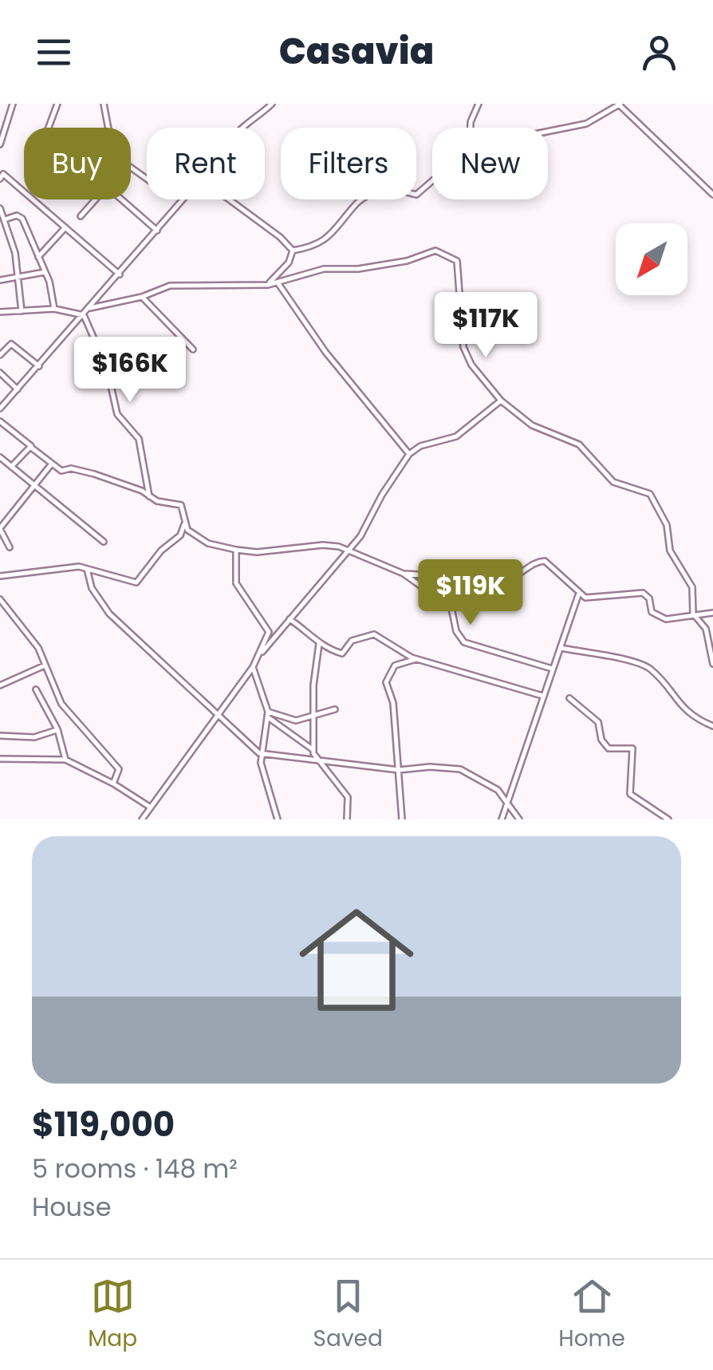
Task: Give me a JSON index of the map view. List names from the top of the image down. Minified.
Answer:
{"north":"bottom left","page":{"header":"Casavia","chip":["Buy","Rent","Filters","New"],"price":["$117K","$166K","$119K"],"list":[{"name":"$119,000","note":"5 rooms · 148 m² · House"}],"tabs":["Map","Saved","Home"]}}
